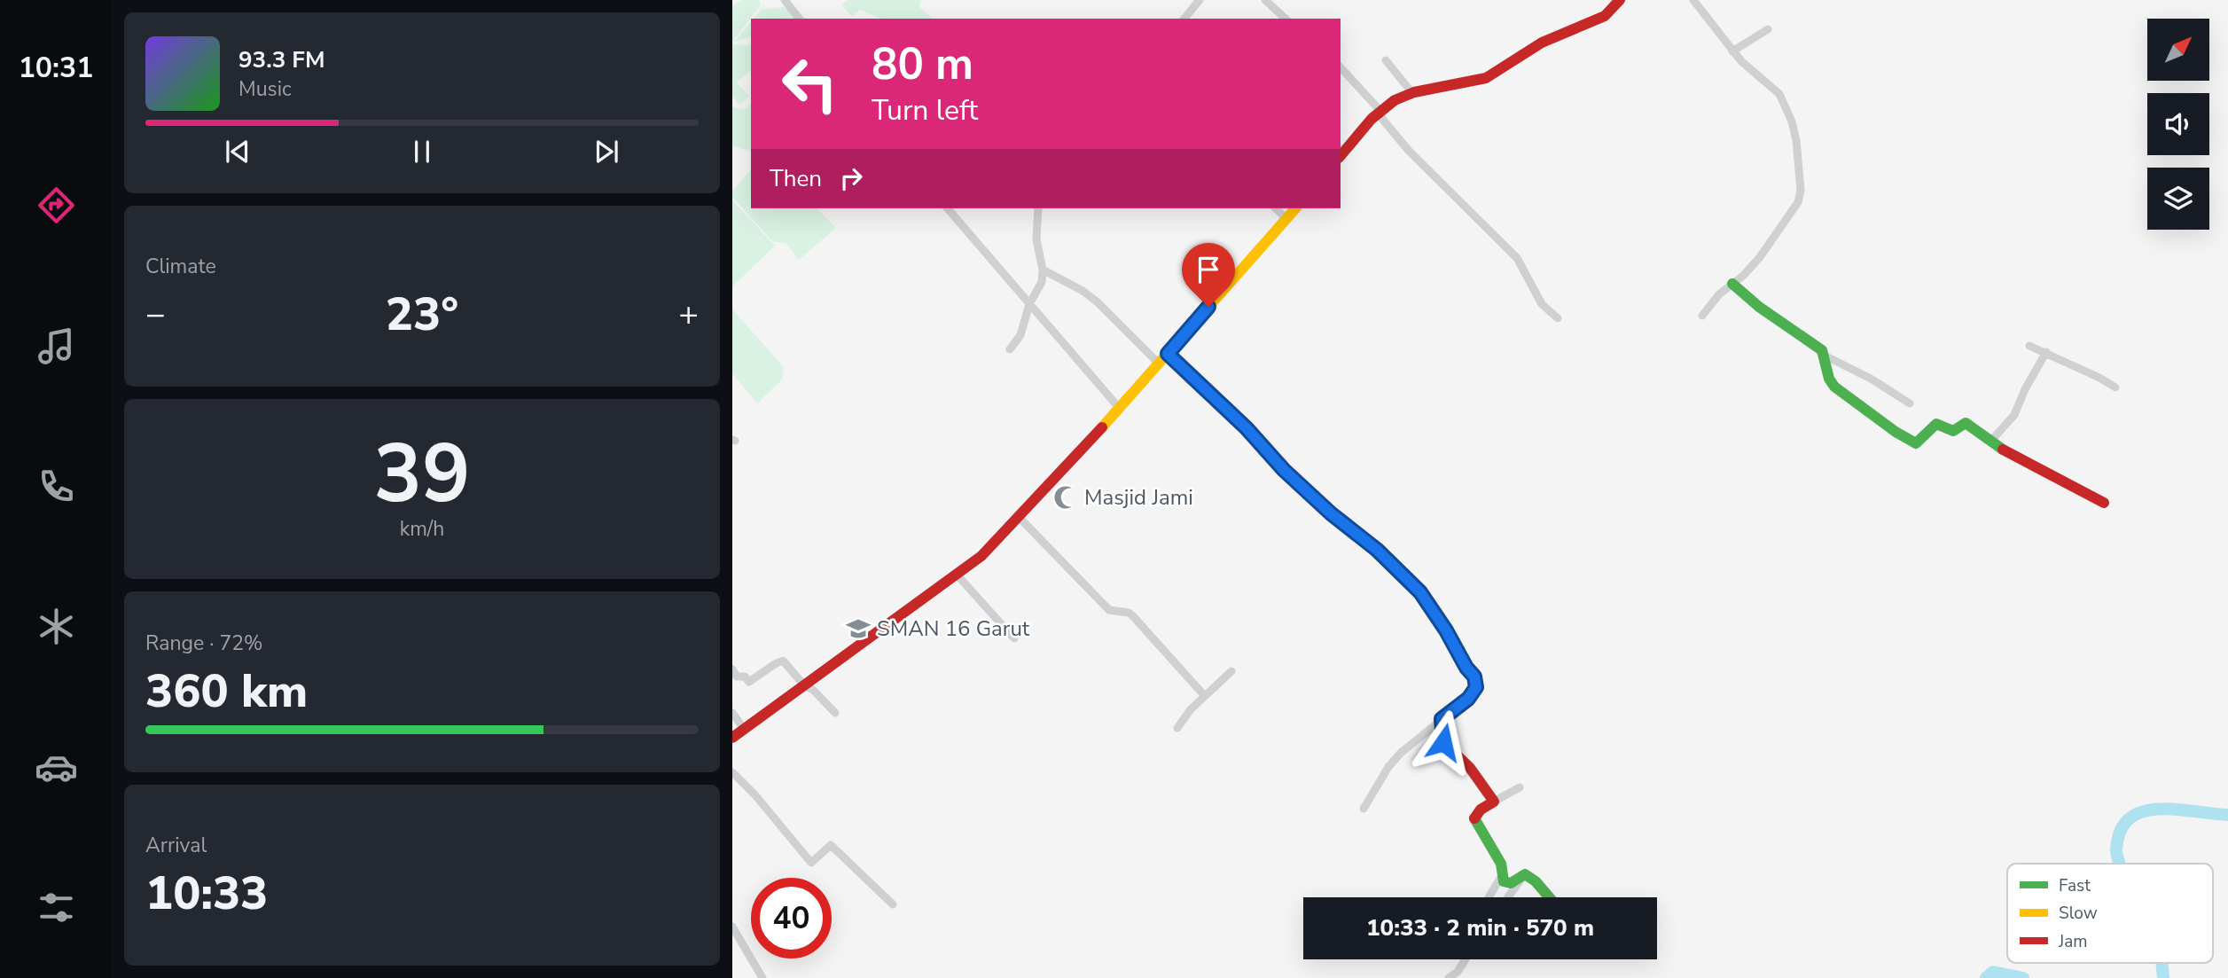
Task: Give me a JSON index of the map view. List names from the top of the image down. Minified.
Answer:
{"places":{"mosque":["Masjid Jami"],"school or university":["SMAN 16 Garut"]},"legend":["Fast","Slow","Jam"],"north":"top right","page":{"tabs":"10:31","turn":["80 m","Turn left"],"song":["93.3 FM","Music"],"then":"Then","tile":["Climate",["39","km/h"],["Range · 72%","360 km"],["Arrival","10:33"]],"heat":["−","23°","+"],"limit":"40","trip":"10:33 · 2 min · 570 m"}}
